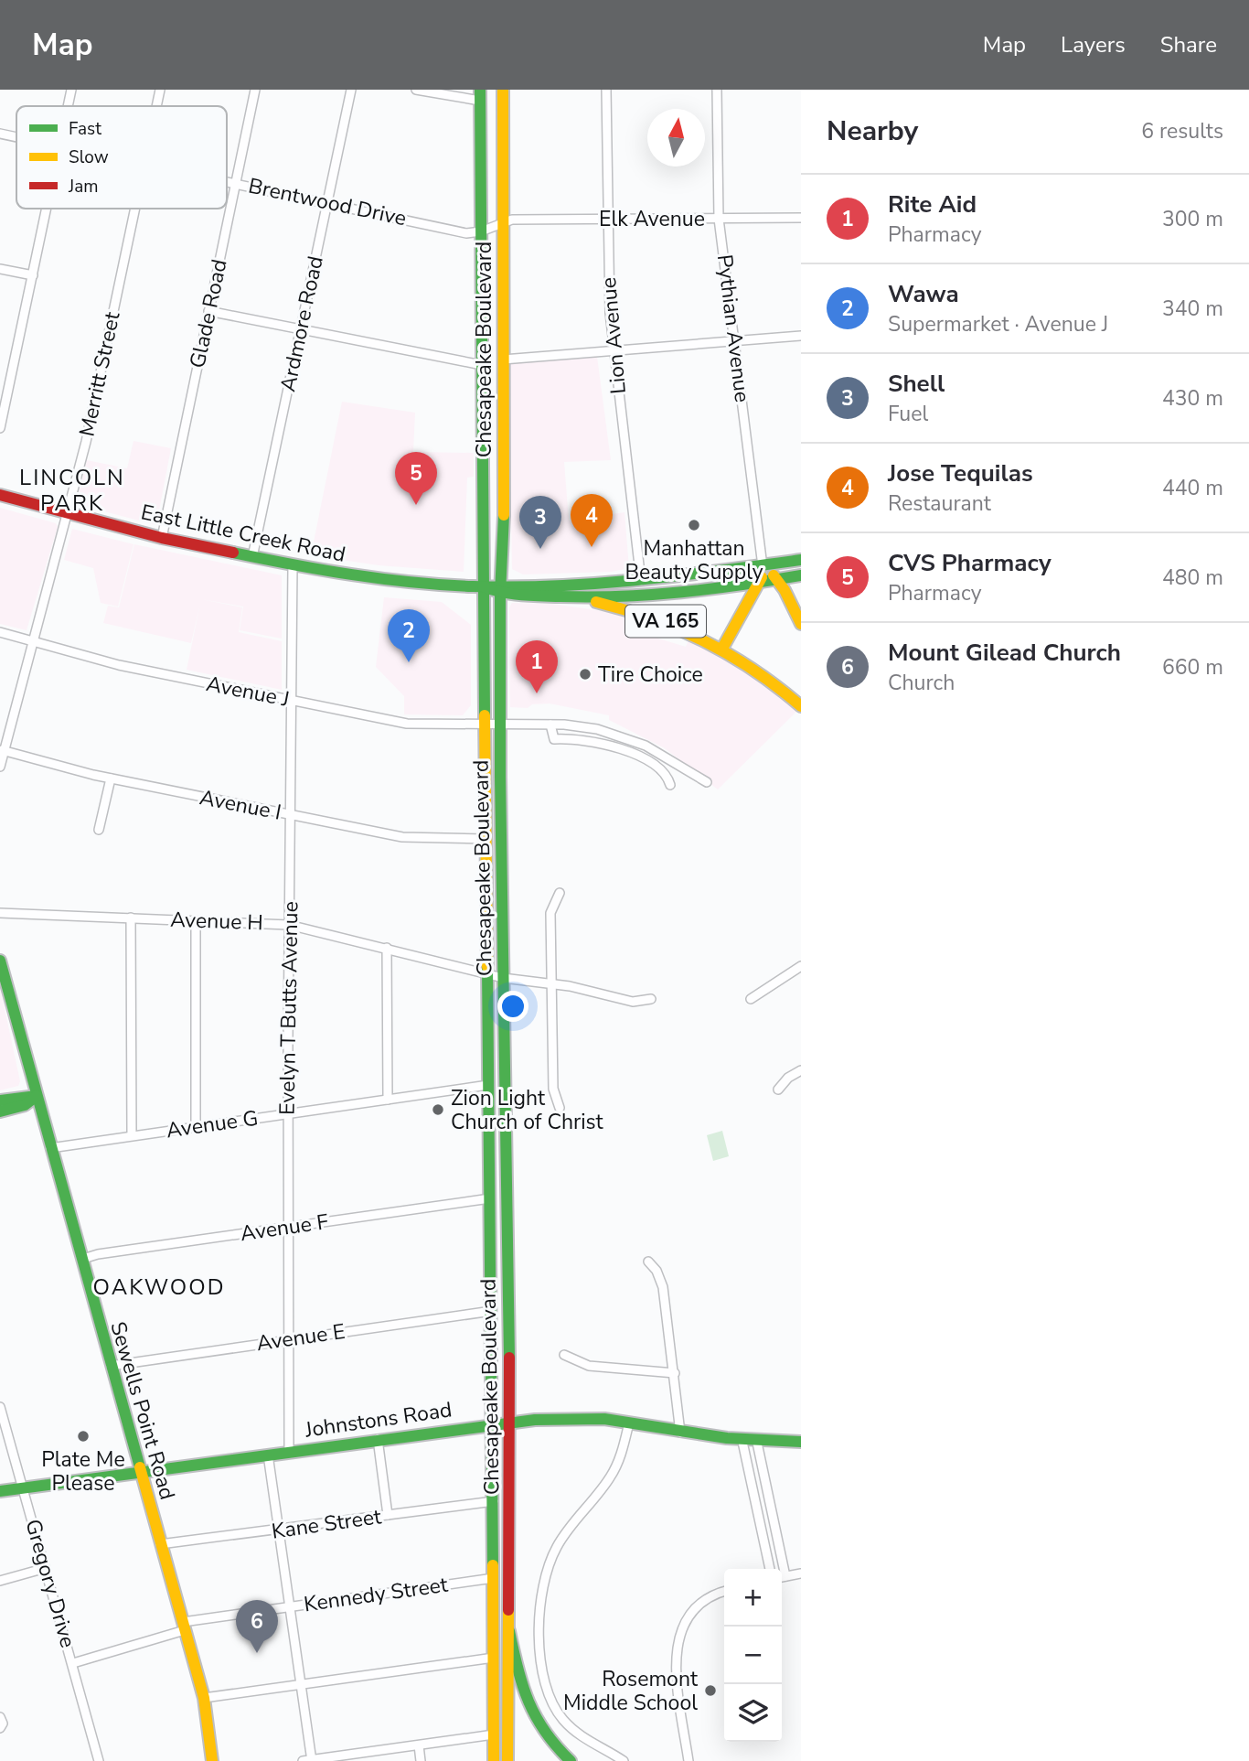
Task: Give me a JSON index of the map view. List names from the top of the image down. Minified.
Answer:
{"streets":{"main road":["Chesapeake Boulevard","East Little Creek Road","VA 165","Sewells Point Road","Johnstons Road"],"street":["Brentwood Drive","Elk Avenue","Glade Road","Ardmore Road","Pythian Avenue","Lion Avenue","Merritt Street","Avenue J","Avenue I","Avenue H","Evelyn T Butts Avenue","Avenue G","Avenue F","Avenue E","Kane Street","Gregory Drive","Kennedy Street"]},"crossings":[["Brentwood Drive","Elk Avenue"],["Brentwood Drive","Glade Road"],["Brentwood Drive","Ardmore Road"],["Brentwood Drive","Chesapeake Boulevard"],["Elk Avenue","Pythian Avenue"],["Elk Avenue","Lion Avenue"],["Elk Avenue","Chesapeake Boulevard"],["Glade Road","East Little Creek Road"],["Ardmore Road","East Little Creek Road"],["Pythian Avenue","East Little Creek Road"],["Lion Avenue","East Little Creek Road"],["Chesapeake Boulevard","East Little Creek Road"],["Chesapeake Boulevard","Avenue J"],["Chesapeake Boulevard","Avenue I"],["Chesapeake Boulevard","Avenue H"],["Chesapeake Boulevard","Avenue G"],["Chesapeake Boulevard","Avenue F"],["Chesapeake Boulevard","Avenue E"],["Chesapeake Boulevard","Johnstons Road"],["Chesapeake Boulevard","Kane Street"],["Chesapeake Boulevard","Kennedy Street"],["Merritt Street","East Little Creek Road"],["Merritt Street","Avenue J"],["Merritt Street","Avenue I"],["East Little Creek Road","VA 165"],["East Little Creek Road","Evelyn T Butts Avenue"],["Avenue J","Evelyn T Butts Avenue"],["Avenue I","Evelyn T Butts Avenue"],["Avenue H","Evelyn T Butts Avenue"],["Evelyn T Butts Avenue","Avenue G"],["Evelyn T Butts Avenue","Avenue F"],["Evelyn T Butts Avenue","Avenue E"],["Evelyn T Butts Avenue","Johnstons Road"],["Avenue G","Sewells Point Road"],["Avenue F","Sewells Point Road"],["Avenue E","Sewells Point Road"],["Sewells Point Road","Johnstons Road"],["Sewells Point Road","Kane Street"],["Sewells Point Road","Kennedy Street"],["Johnstons Road","Gregory Drive"],["Gregory Drive","Kennedy Street"]],"districts":["LINCOLN PARK","OAKWOOD"],"places":["Manhattan Beauty Supply","Tire Choice","Zion Light Church of Christ","Plate Me Please","Rosemont Middle School"],"legend":["Fast","Slow","Jam"],"north":"top","page":{"header":"Map","nav":["Map","Layers","Share"],"heading":["Nearby","6 results"],"list":[{"mark":"1","name":"Rite Aid","note":"Pharmacy","value":"300 m"},{"mark":"2","name":"Wawa","note":"Supermarket · Avenue J","value":"340 m"},{"mark":"3","name":"Shell","note":"Fuel","value":"430 m"},{"mark":"4","name":"Jose Tequilas","note":"Restaurant","value":"440 m"},{"mark":"5","name":"CVS Pharmacy","note":"Pharmacy","value":"480 m"},{"mark":"6","name":"Mount Gilead Church","note":"Church","value":"660 m"}],"pins":["5","4","3","2","1","6"],"map_buttons":["+","−"]}}
